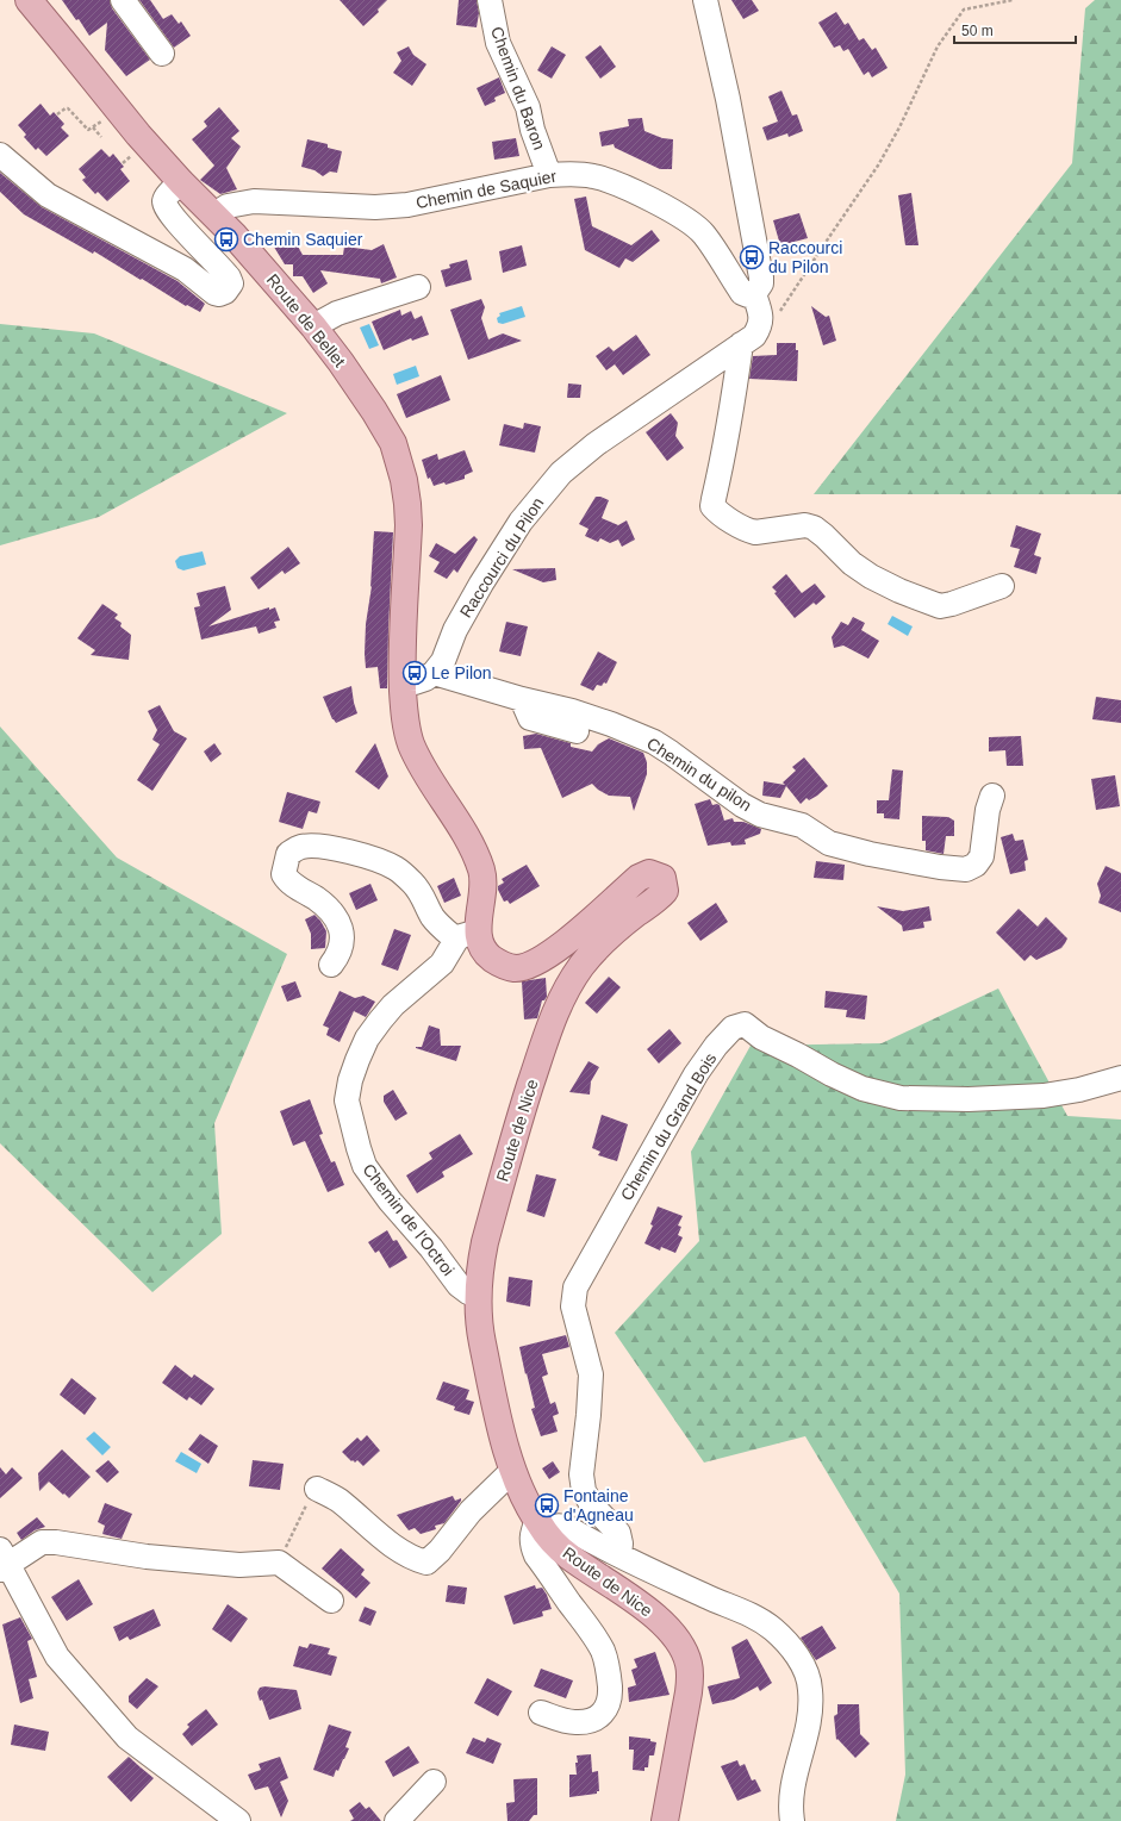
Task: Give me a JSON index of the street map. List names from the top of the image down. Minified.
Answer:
{"streets":{"main road":["Route de Bellet","Route de Nice"],"street":["Chemin du Baron","Chemin de Saquier","Raccourci du Pilon","Chemin du pilon","Chemin du Grand Bois","Chemin de l'Octroi"]},"crossings":[["Chemin du Baron","Chemin de Saquier"],["Chemin de Saquier","Route de Bellet"],["Chemin de Saquier","Raccourci du Pilon"],["Route de Bellet","Route de Nice"],["Raccourci du Pilon","Chemin du pilon"],["Route de Nice","Chemin de l'Octroi"]],"places":{"bus stop":["Chemin Saquier","Raccourci du Pilon","Le Pilon","Fontaine d'Agneau"]},"scale_bar":"50 m"}
